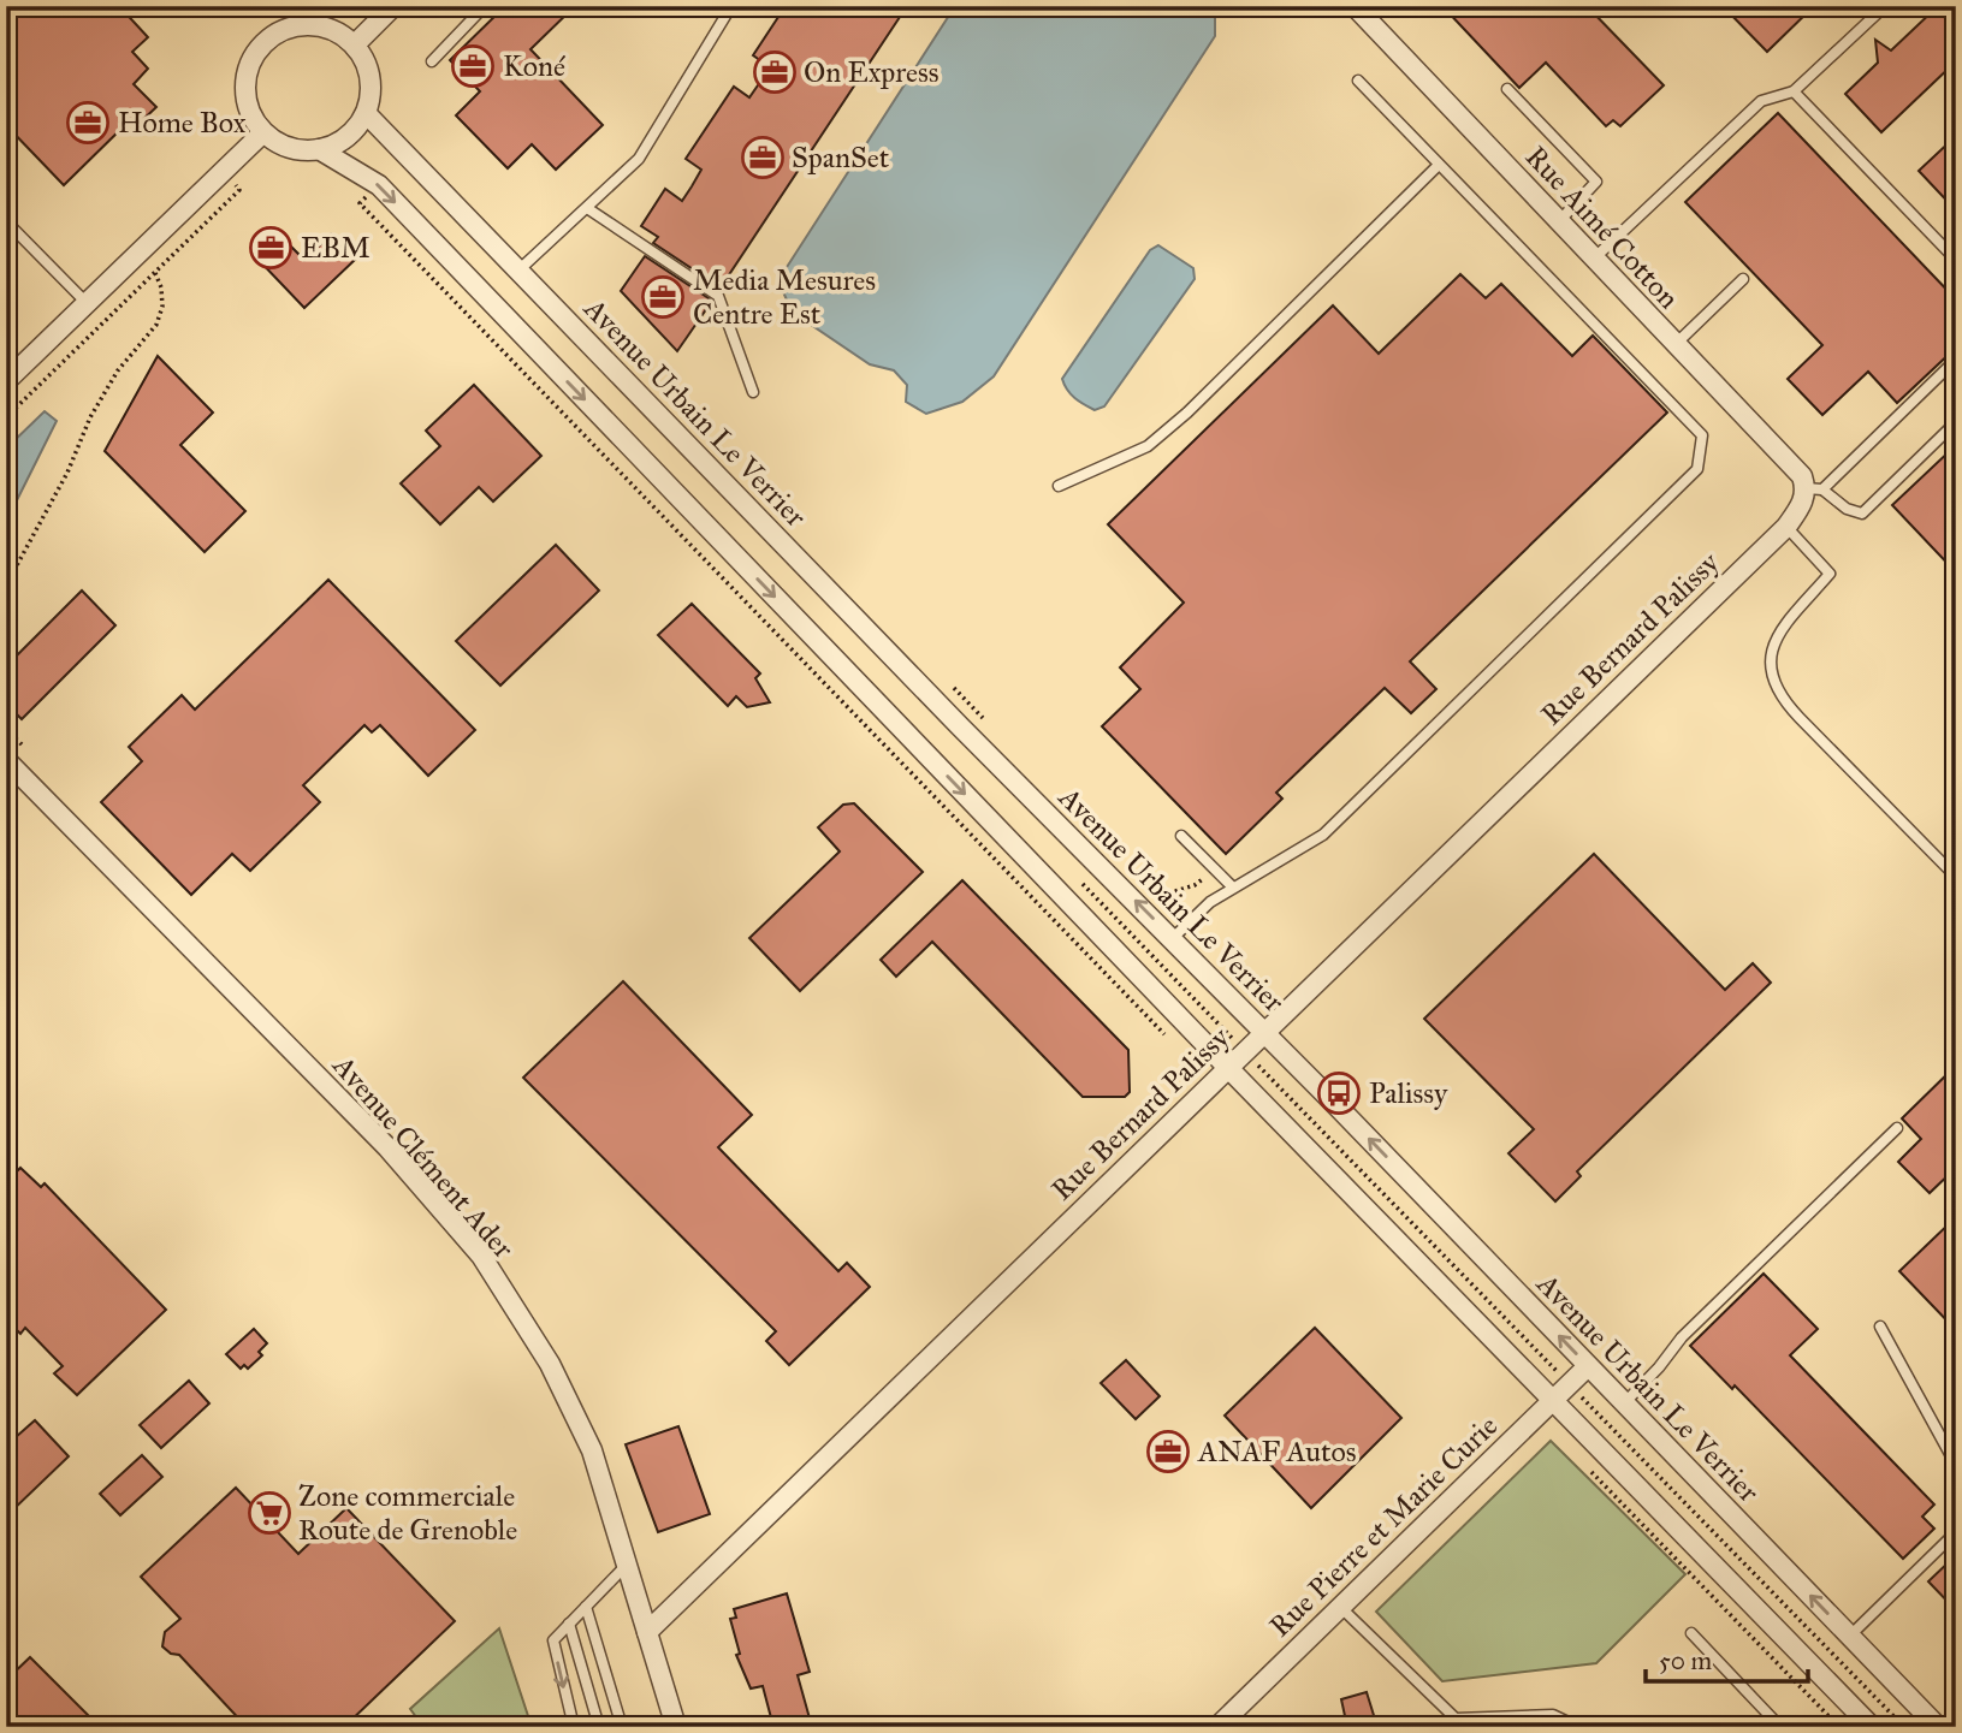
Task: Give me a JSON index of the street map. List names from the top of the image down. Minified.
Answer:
{"streets":{"street":["Rue Aimé Cotton","Avenue Urbain Le Verrier","Rue Bernard Palissy","Avenue Clément Ader","Rue Pierre et Marie Curie"]},"crossings":[["Rue Aimé Cotton","Rue Bernard Palissy"],["Avenue Urbain Le Verrier","Rue Bernard Palissy"],["Avenue Urbain Le Verrier","Rue Pierre et Marie Curie"],["Rue Bernard Palissy","Avenue Clément Ader"]],"places":{"office":["Koné","On Express","Home Box","SpanSet","EBM","Media Mesures Centre Est","ANAF Autos"],"bus stop":["Palissy"],"supermarket":["Zone commerciale Route de Grenoble"]},"scale_bar":"50 m"}
